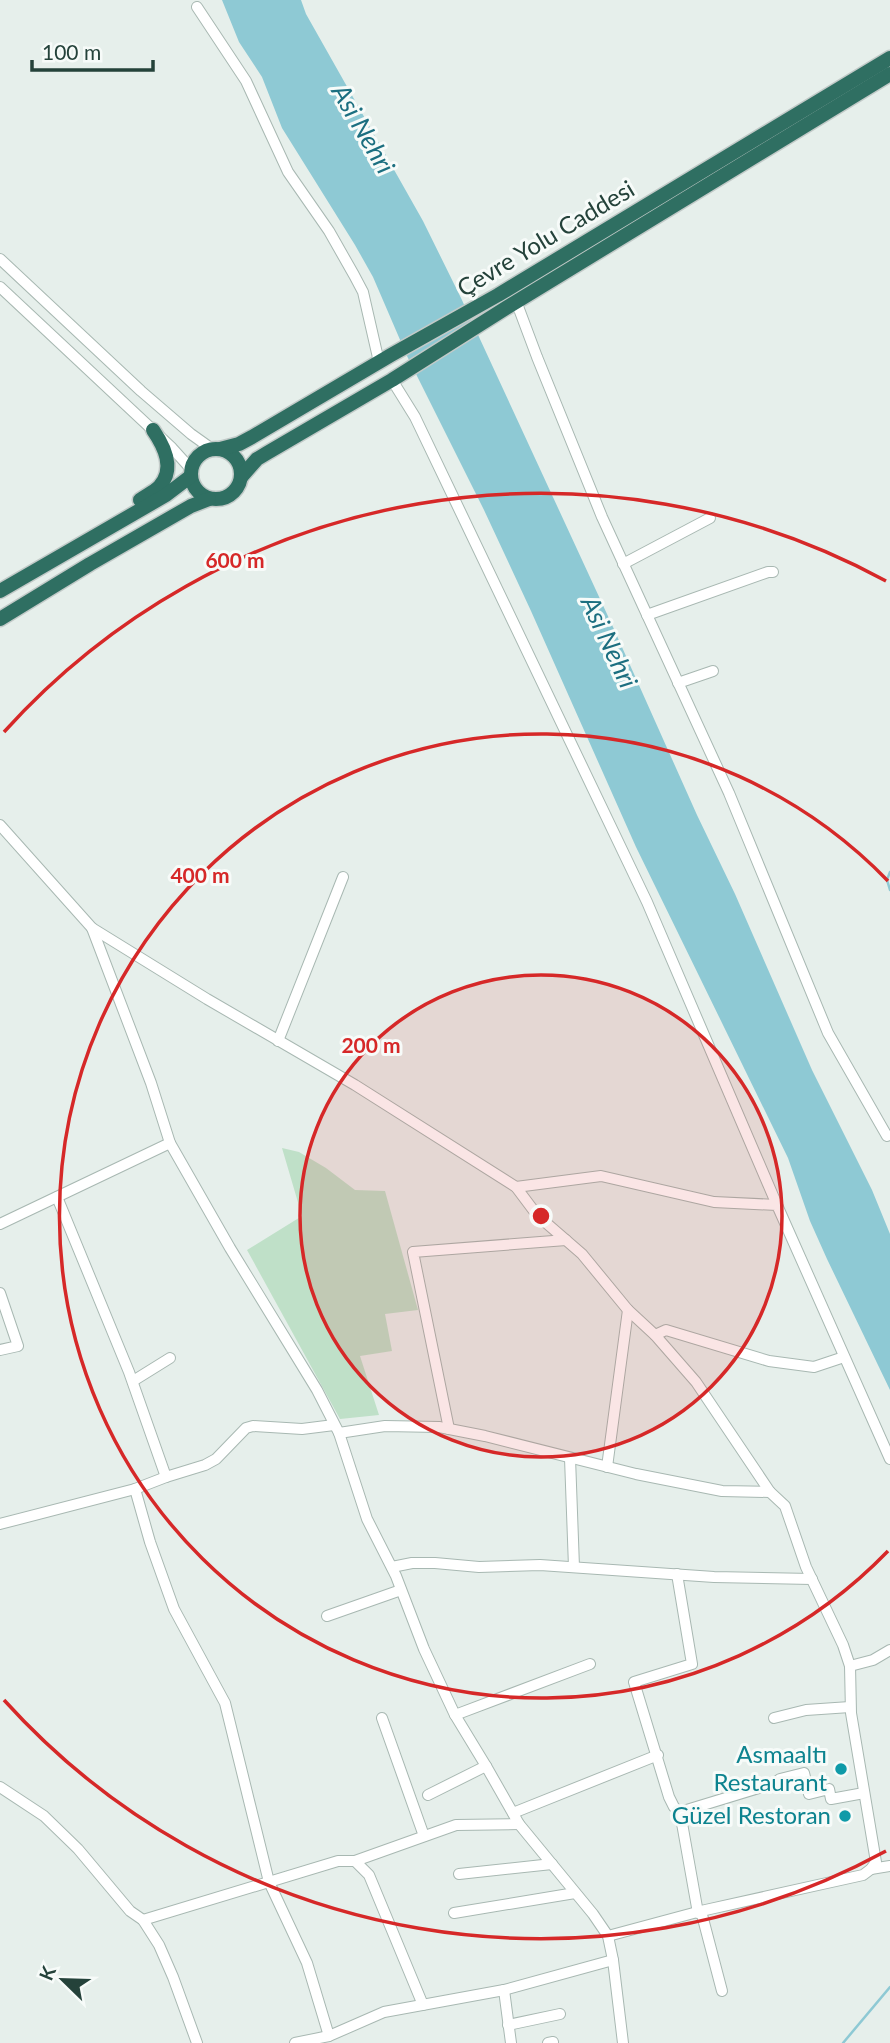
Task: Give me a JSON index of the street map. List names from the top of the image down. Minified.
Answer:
{"streets":{"highway":["Çevre Yolu Caddesi"]},"water":["Asi Nehri"],"places":["Asmaaltı Restaurant","Güzel Restoran"],"scale_bar":"100 m","north":"top left","rings":["600 m","400 m","200 m"]}
